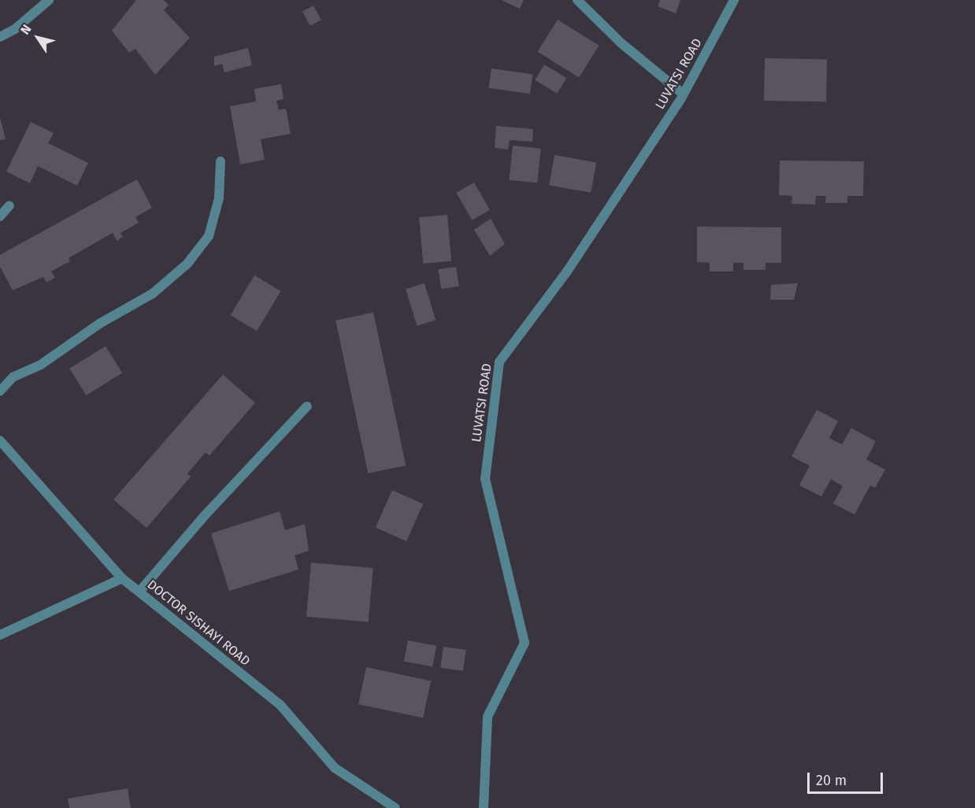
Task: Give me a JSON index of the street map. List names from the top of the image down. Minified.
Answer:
{"streets":{"street":["LUVATSI ROAD","DOCTOR SISHAYI ROAD"]},"scale_bar":"20 m","north":"top left"}
